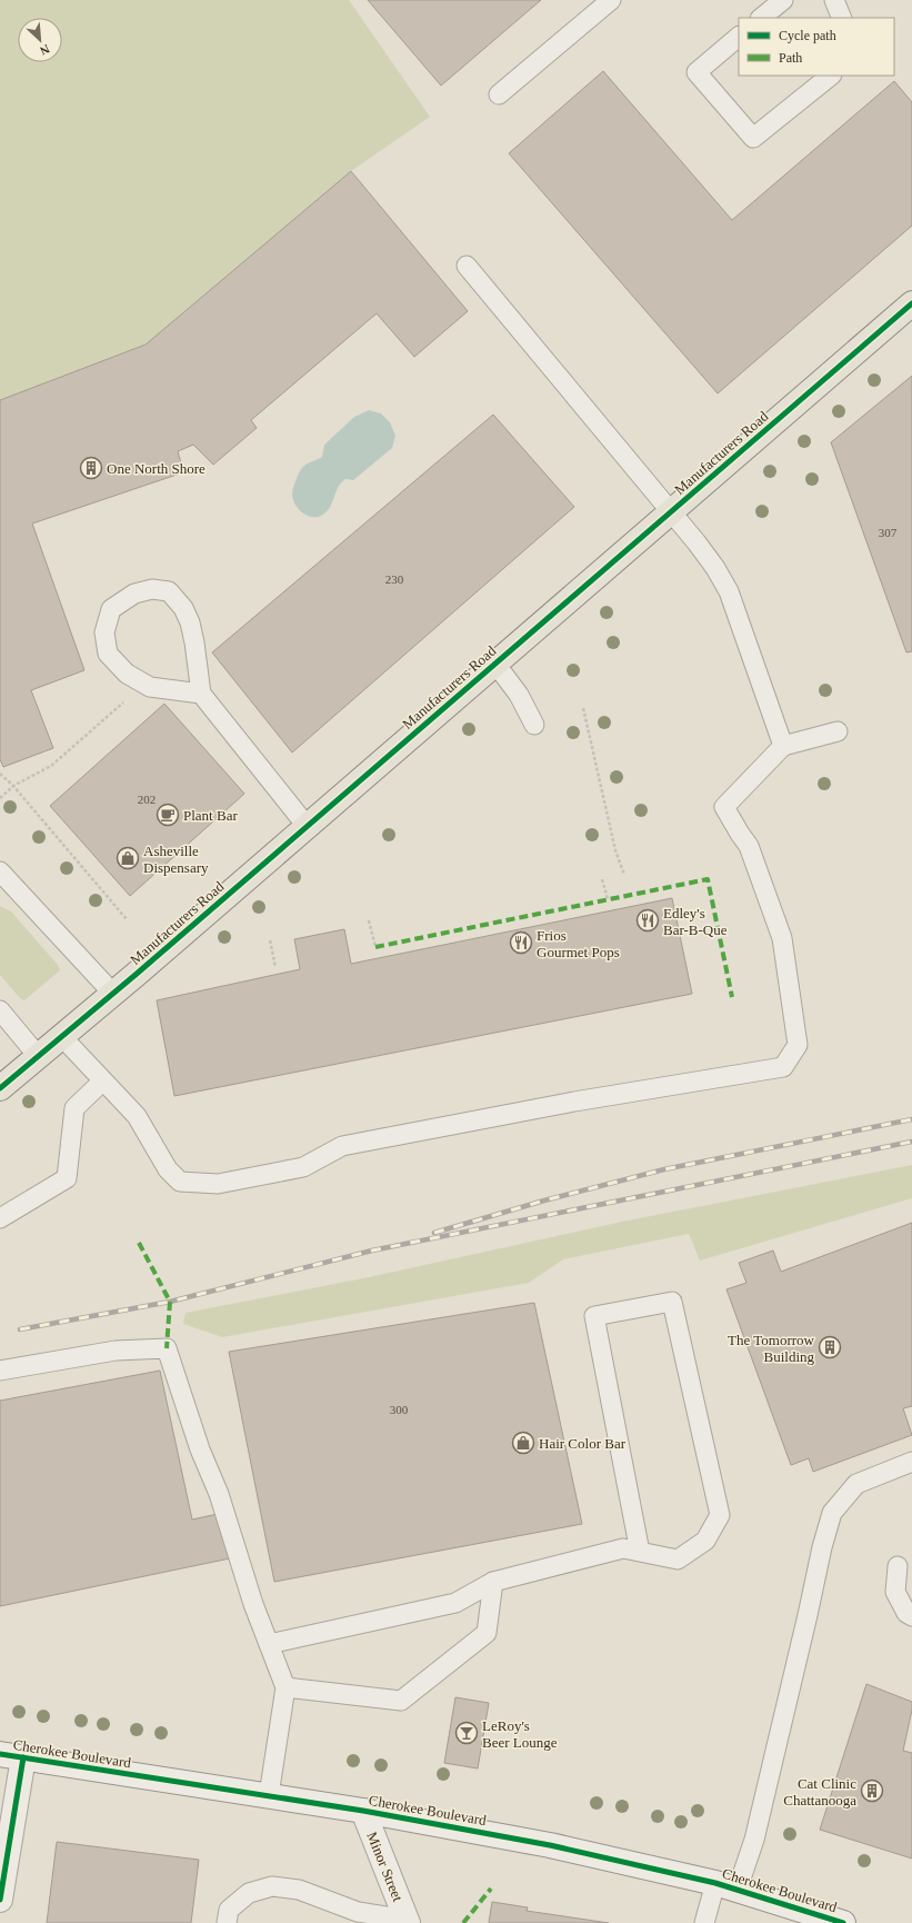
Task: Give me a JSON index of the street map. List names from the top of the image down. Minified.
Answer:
{"streets":{"main road":["Manufacturers Road","Cherokee Boulevard","Minor Street"]},"crossings":[["Cherokee Boulevard","Minor Street"]],"places":{"building":["One North Shore","The Tomorrow Building","Cat Clinic Chattanooga"],"cafe":["Plant Bar"],"shop":["Asheville Dispensary","Hair Color Bar"],"restaurant":["Edley's Bar-B-Que","Frios Gourmet Pops"],"bar":["LeRoy's Beer Lounge"]},"house_numbers":["307","230","202","300"],"legend":["Cycle path","Path"],"north":"bottom right"}
